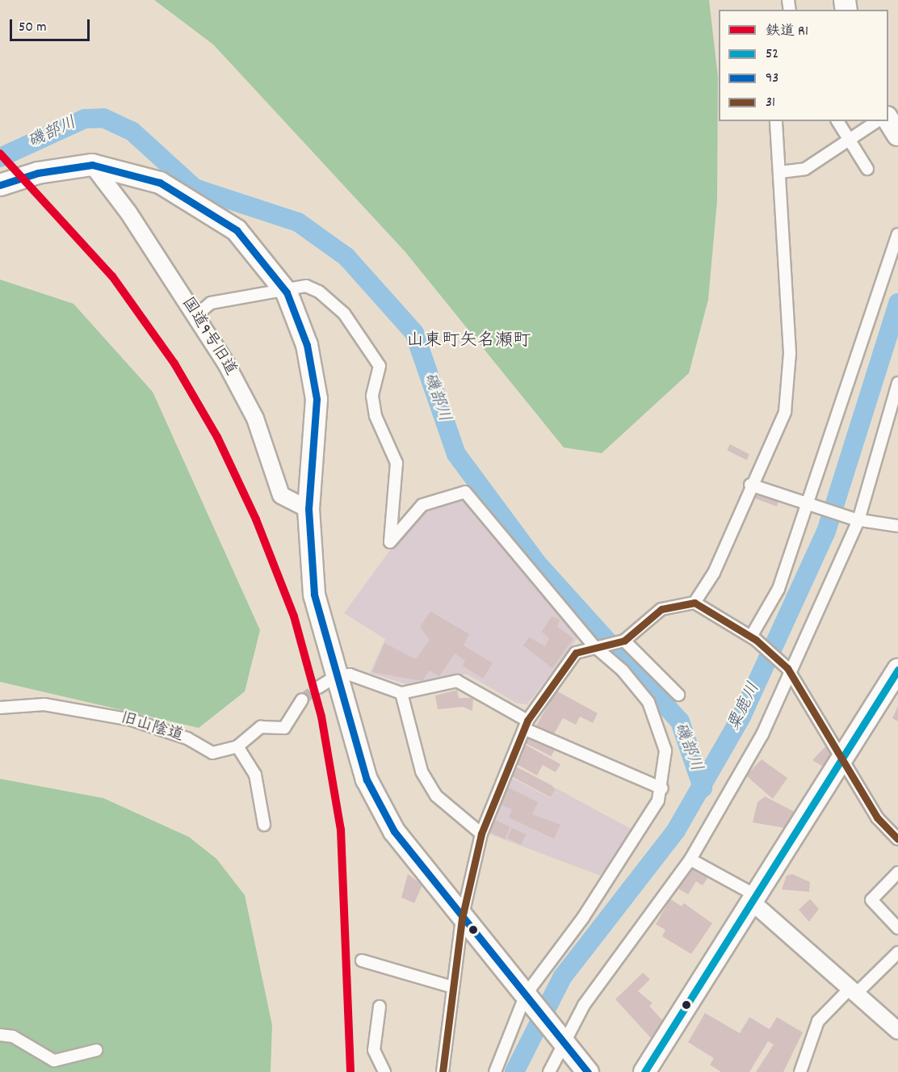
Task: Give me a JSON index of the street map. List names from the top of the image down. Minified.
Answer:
{"streets":{"street":["国道9号旧道","旧山陰道"]},"districts":["山東町矢名瀬町"],"water":["磯部川","粟鹿川"],"lines":["rail line R1","transit line 93","transit line 31","transit line 52"],"legend":["鉄道 R1","52","93","31"],"scale_bar":"50 m"}
